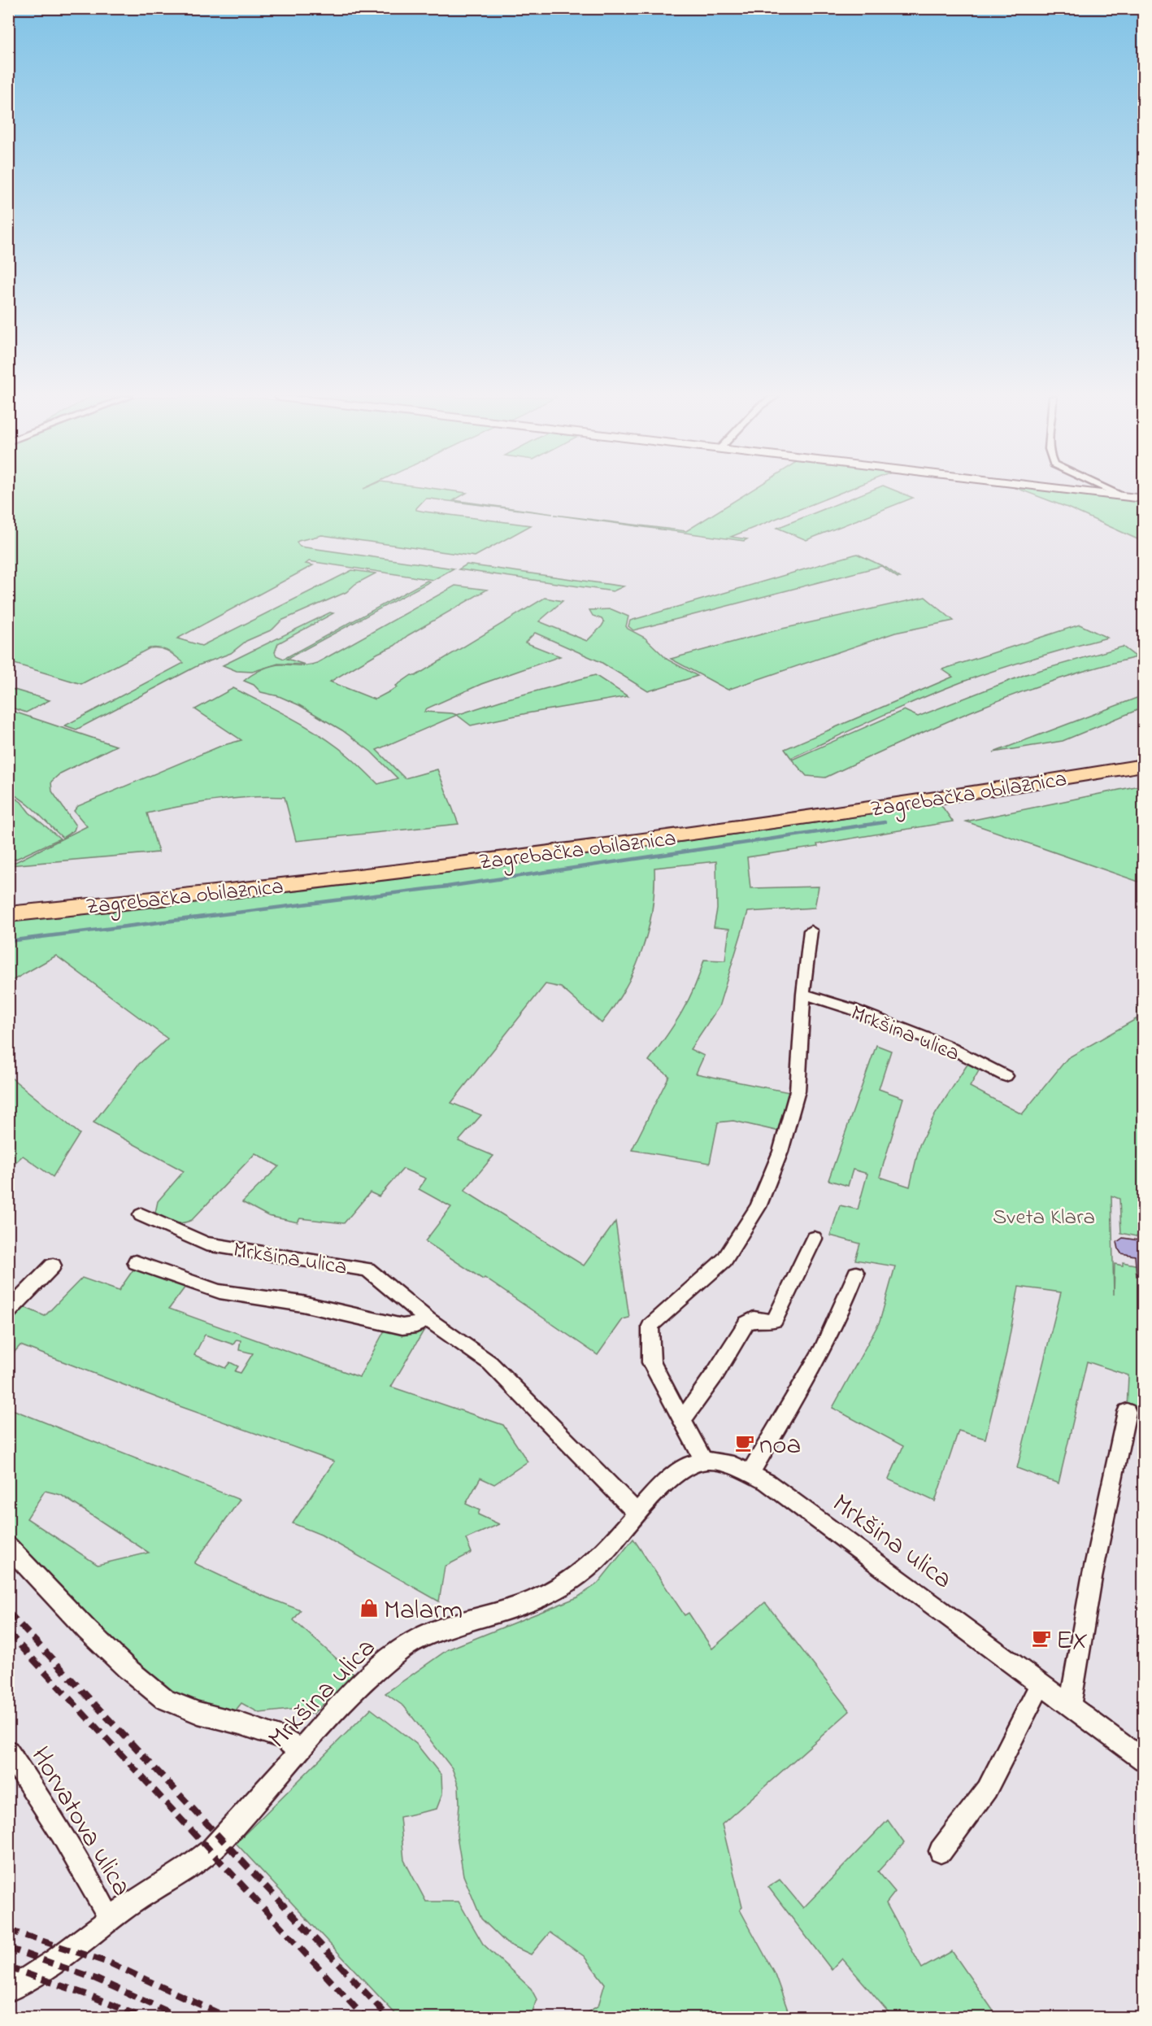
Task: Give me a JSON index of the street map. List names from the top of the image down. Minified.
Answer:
{"streets":{"highway":["Zagrebačka obilaznica"],"street":["Mrkšina ulica","Horvatova ulica"]},"crossings":[["Mrkšina ulica","Horvatova ulica"]],"parks":["Sveta Klara"],"places":{"cafe":["noa","EX"],"shop":["Malarm"]}}
